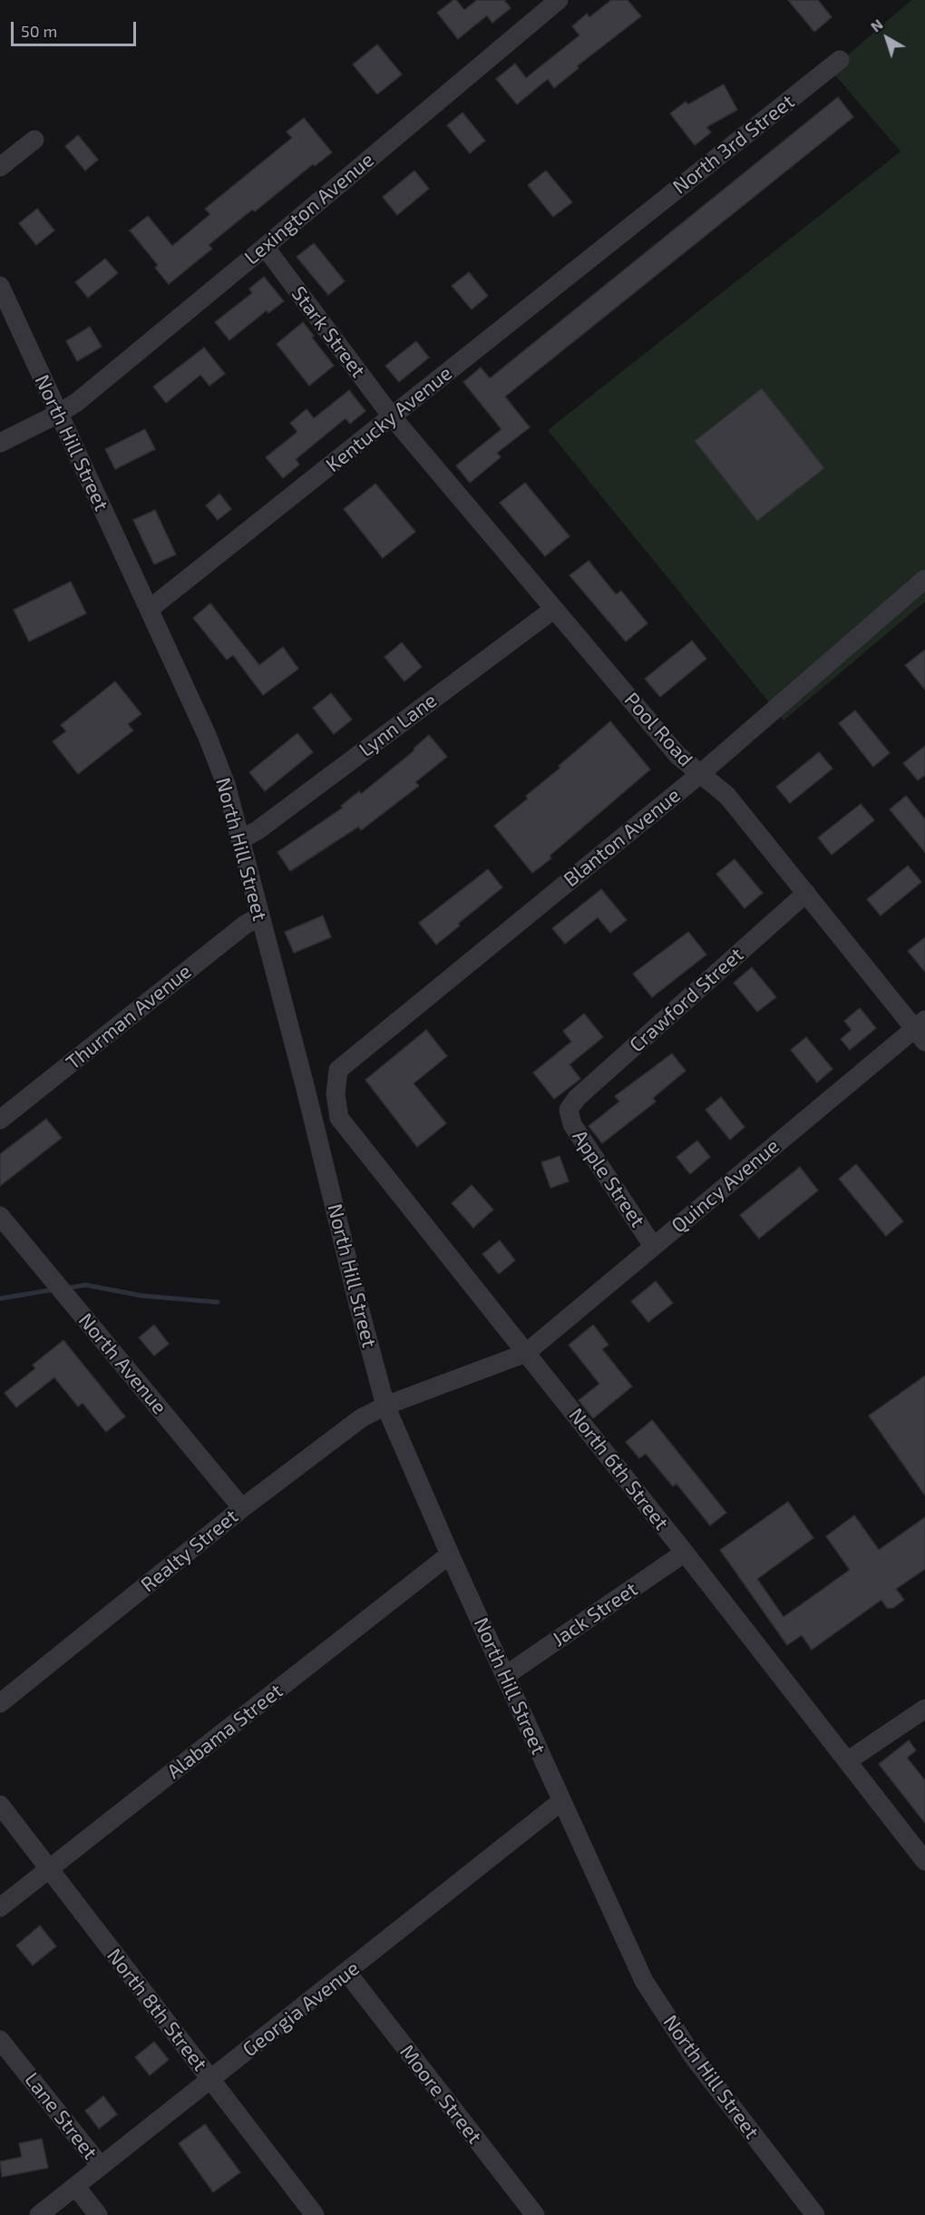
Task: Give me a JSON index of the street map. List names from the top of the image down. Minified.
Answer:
{"streets":{"street":["North 3rd Street","Lexington Avenue","Stark Street","Kentucky Avenue","North Hill Street","Lynn Lane","Pool Road","Blanton Avenue","Crawford Street","Thurman Avenue","Apple Street","Quincy Avenue","North Avenue","North 6th Street","Realty Street","Jack Street","Alabama Street","Georgia Avenue","North 8th Street","Moore Street","Lane Street"]},"crossings":[["North 3rd Street","Kentucky Avenue"],["Lexington Avenue","Stark Street"],["Lexington Avenue","North Hill Street"],["Stark Street","Kentucky Avenue"],["Stark Street","Pool Road"],["Kentucky Avenue","North Hill Street"],["Kentucky Avenue","Pool Road"],["North Hill Street","Lynn Lane"],["North Hill Street","Thurman Avenue"],["North Hill Street","Quincy Avenue"],["North Hill Street","Realty Street"],["North Hill Street","Jack Street"],["North Hill Street","Alabama Street"],["North Hill Street","Georgia Avenue"],["Lynn Lane","Pool Road"],["Pool Road","Blanton Avenue"],["Pool Road","Crawford Street"],["Pool Road","Quincy Avenue"],["Blanton Avenue","North 6th Street"],["Crawford Street","Apple Street"],["Apple Street","Quincy Avenue"],["Quincy Avenue","North 6th Street"],["Quincy Avenue","Realty Street"],["North Avenue","Realty Street"],["North 6th Street","Jack Street"],["Alabama Street","North 8th Street"],["Georgia Avenue","North 8th Street"],["Georgia Avenue","Moore Street"],["Georgia Avenue","Lane Street"]],"scale_bar":"50 m","north":"top left"}
